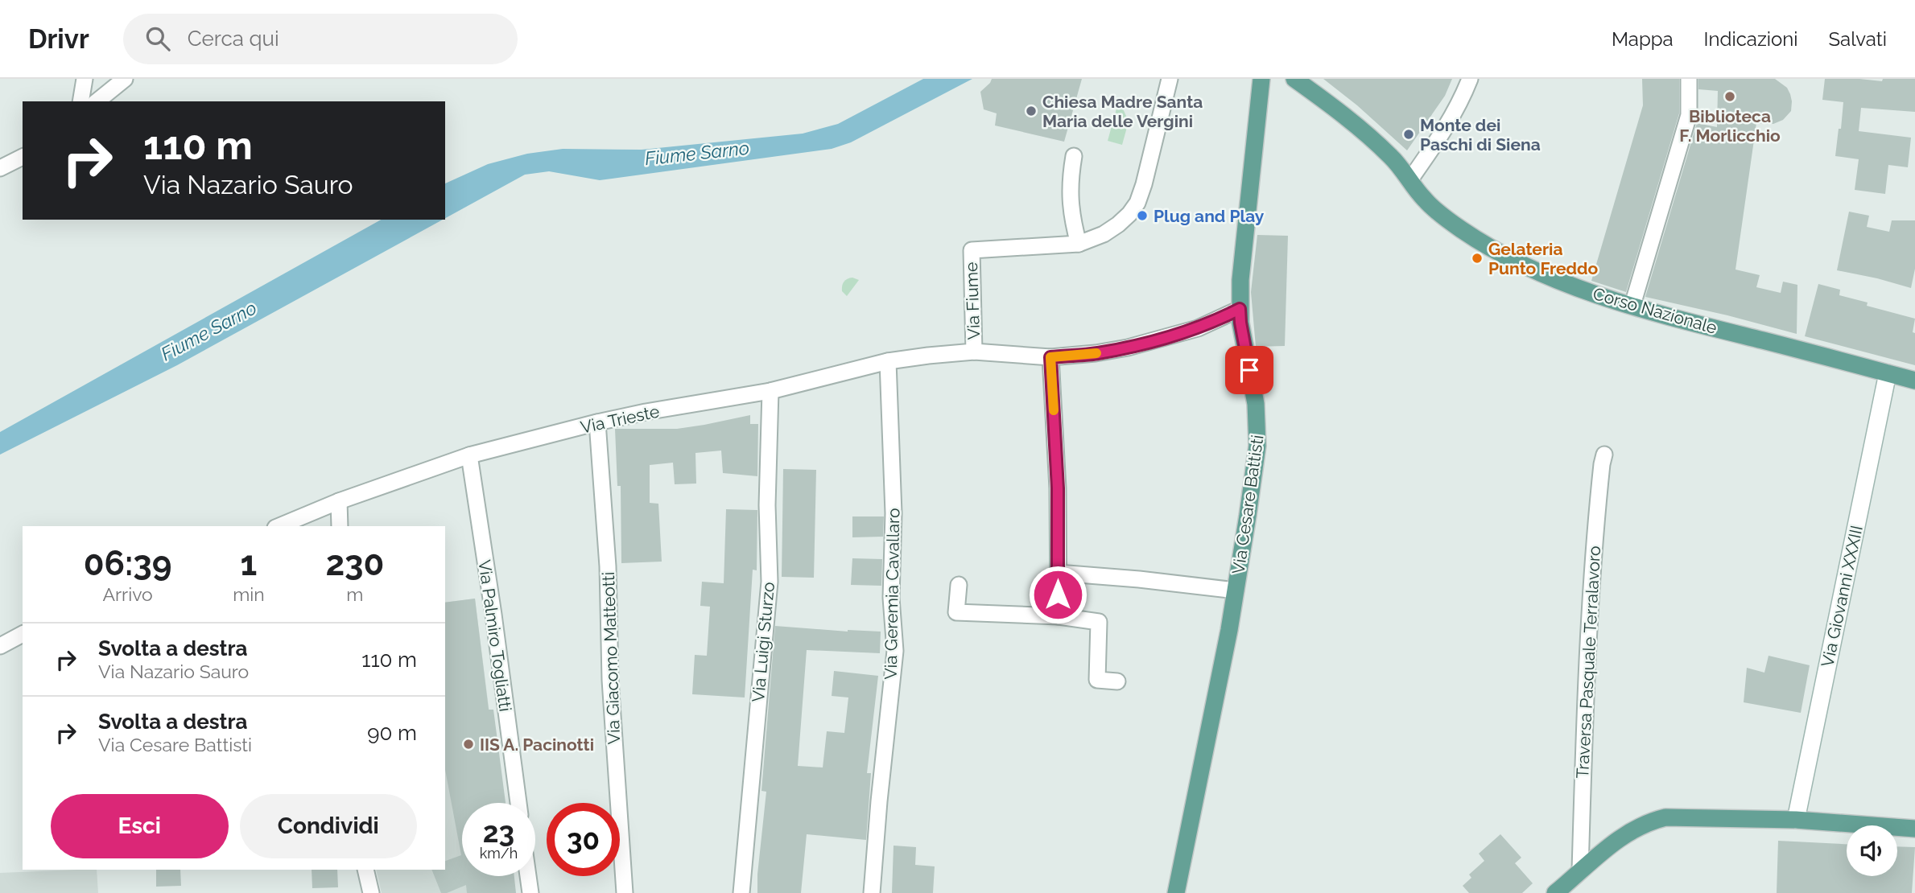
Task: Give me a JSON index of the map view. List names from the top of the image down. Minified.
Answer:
{"streets":{"main road":["Corso Nazionale","Via Cesare Battisti","Via Giovanni XXXIII"],"street":["Via Fiume","Via Trieste","Via Geremia Cavallaro","Via Palmiro Togliatti","Via Luigi Sturzo","Via Giacomo Matteotti","Traversa Pasquale Terralavoro"]},"crossings":[["Via Fiume","Via Trieste"],["Corso Nazionale","Via Giovanni XXXIII"],["Via Trieste","Via Cesare Battisti"],["Via Trieste","Via Geremia Cavallaro"],["Via Trieste","Via Palmiro Togliatti"],["Via Trieste","Via Luigi Sturzo"],["Via Trieste","Via Giacomo Matteotti"]],"water":["Fiume Sarno"],"places":["Biblioteca F. Morlicchio","Chiesa Madre Santa Maria delle Vergini","Monte dei Paschi di Siena","Plug and Play","Gelateria Punto Freddo","IIS A. Pacinotti"],"page":{"header":"Drivr","search":"Cerca qui","nav":["Mappa","Indicazioni","Salvati"],"turn":["110 m","Via Nazario Sauro"],"eta":["06:39","Arrivo","1","min","230","m"],"list":[{"name":"Svolta a destra","note":"Via Nazario Sauro","value":"110 m"},{"name":"Svolta a destra","note":"Via Cesare Battisti","value":"90 m"}],"buttons":["Esci","Condividi"],"speed":"23 km/h","limit":"30"}}
